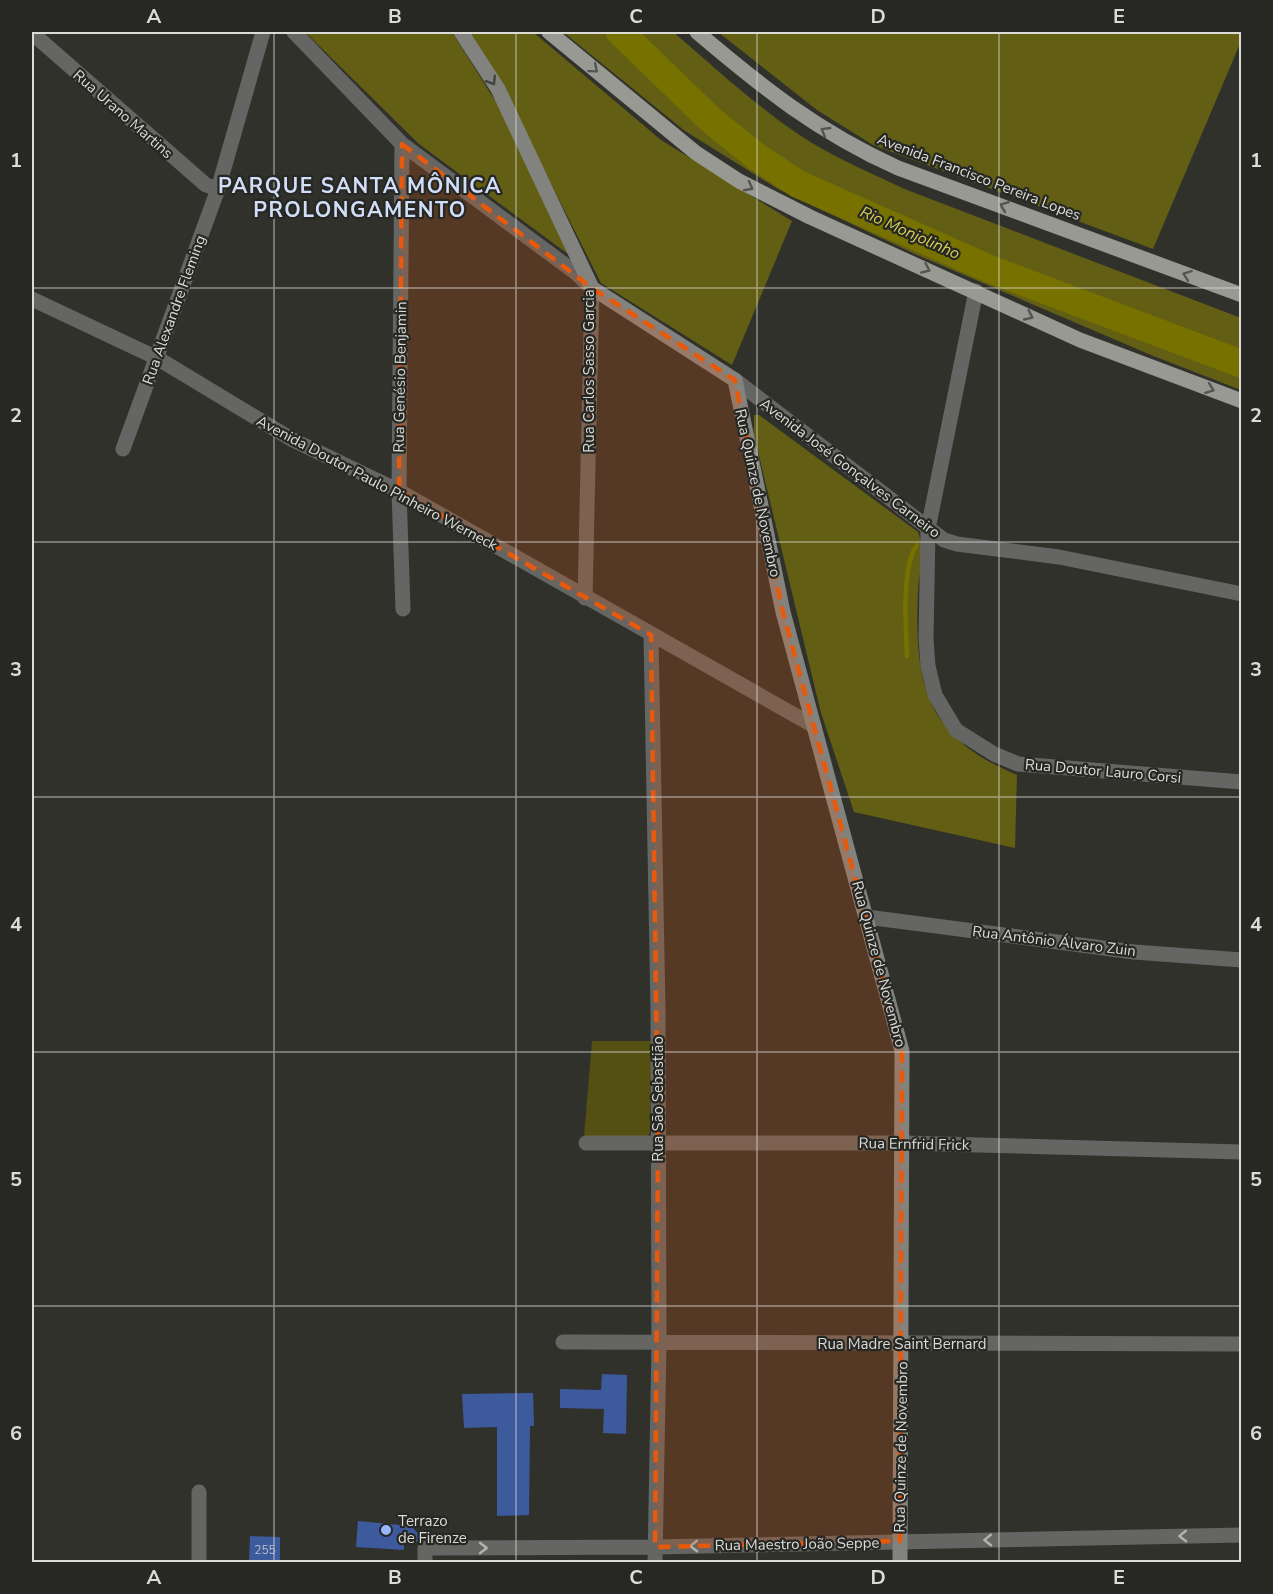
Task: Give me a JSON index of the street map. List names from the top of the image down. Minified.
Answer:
{"streets":{"main road":["Avenida Francisco Pereira Lopes","Rua Carlos Sasso Garcia","Avenida José Gonçalves Carneiro","Rua Quinze de Novembro"],"street":["Rua Urano Martins","Rua Alexandre Fleming","Rua Genésio Benjamin","Avenida Doutor Paulo Pinheiro Werneck","Rua Doutor Lauro Corsi","Rua Antônio Álvaro Zuin","Rua São Sebastião","Rua Ernfrid Frick","Rua Madre Saint Bernard","Rua Maestro João Seppe"]},"crossings":[["Rua Urano Martins","Rua Alexandre Fleming"],["Rua Alexandre Fleming","Avenida Doutor Paulo Pinheiro Werneck"],["Rua Carlos Sasso Garcia","Avenida José Gonçalves Carneiro"],["Rua Carlos Sasso Garcia","Avenida Doutor Paulo Pinheiro Werneck"],["Rua Genésio Benjamin","Avenida José Gonçalves Carneiro"],["Rua Genésio Benjamin","Avenida Doutor Paulo Pinheiro Werneck"],["Avenida José Gonçalves Carneiro","Rua Quinze de Novembro"],["Avenida José Gonçalves Carneiro","Rua Doutor Lauro Corsi"],["Avenida Doutor Paulo Pinheiro Werneck","Rua Quinze de Novembro"],["Avenida Doutor Paulo Pinheiro Werneck","Rua São Sebastião"],["Rua Quinze de Novembro","Rua Antônio Álvaro Zuin"],["Rua Quinze de Novembro","Rua Ernfrid Frick"],["Rua Quinze de Novembro","Rua Madre Saint Bernard"],["Rua Quinze de Novembro","Rua Maestro João Seppe"],["Rua São Sebastião","Rua Ernfrid Frick"],["Rua São Sebastião","Rua Madre Saint Bernard"],["Rua São Sebastião","Rua Maestro João Seppe"]],"one_way":["Rua Carlos Sasso Garcia"],"districts":["PARQUE SANTA MÔNICA PROLONGAMENTO"],"water":["Rio Monjolinho"],"places":["Terrazo de Firenze"],"house_numbers":["255"],"grid":{"columns":["A","B","C","D","E"],"rows":["1","2","3","4","5","6"]}}
